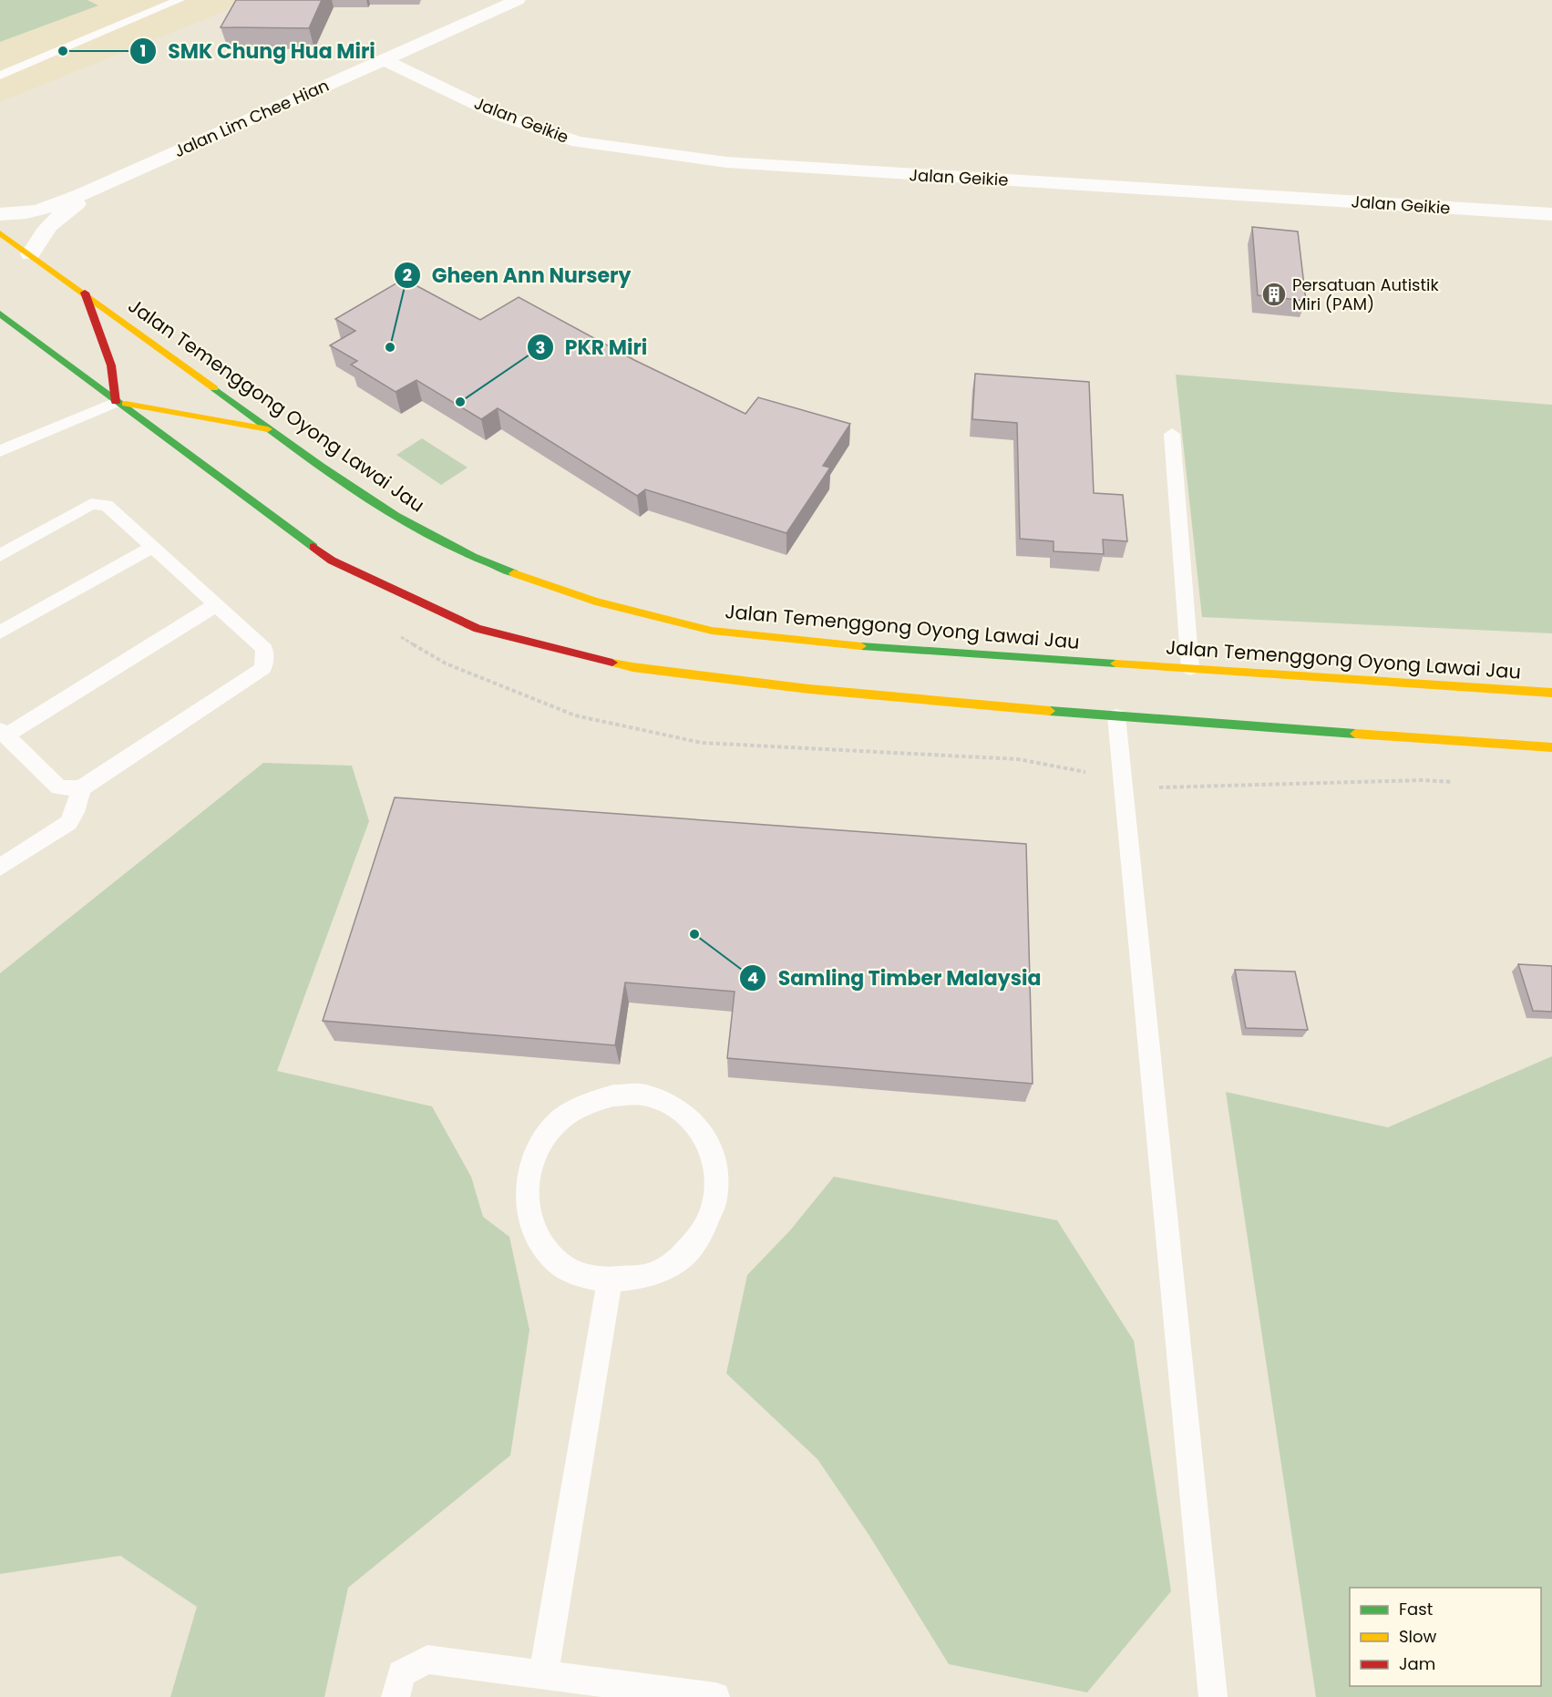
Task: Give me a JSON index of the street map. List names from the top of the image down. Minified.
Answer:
{"streets":{"main road":["Jalan Temenggong Oyong Lawai Jau"],"street":["Jalan Lim Chee Hian","Jalan Geikie"]},"crossings":[["Jalan Lim Chee Hian","Jalan Geikie"],["Jalan Lim Chee Hian","Jalan Temenggong Oyong Lawai Jau"]],"places":{"other":["SMK Chung Hua Miri","Gheen Ann Nursery","PKR Miri","Samling Timber Malaysia"],"building":["Persatuan Autistik Miri (PAM)"]},"legend":["Fast","Slow","Jam"]}
